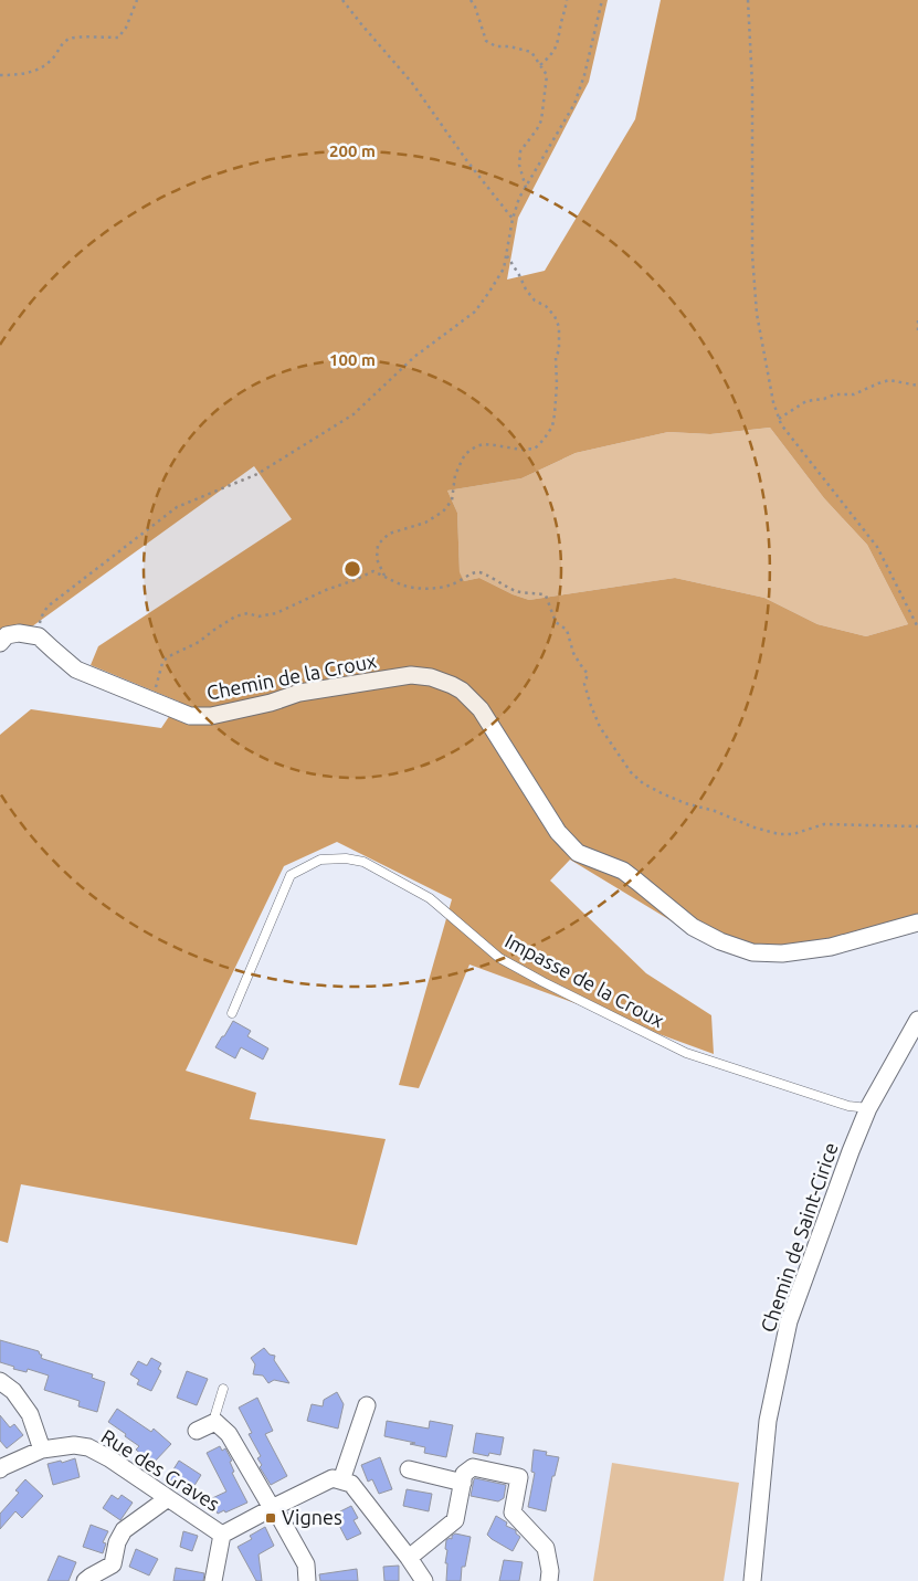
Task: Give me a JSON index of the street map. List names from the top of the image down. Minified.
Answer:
{"streets":{"street":["Chemin de la Croux","Chemin de Saint-Cirice","Rue des Graves"],"lane":["Impasse de la Croux"]},"crossings":[["Impasse de la Croux","Chemin de Saint-Cirice"]],"places":{"transit":["Vignes"]},"rings":["200 m","100 m"]}
